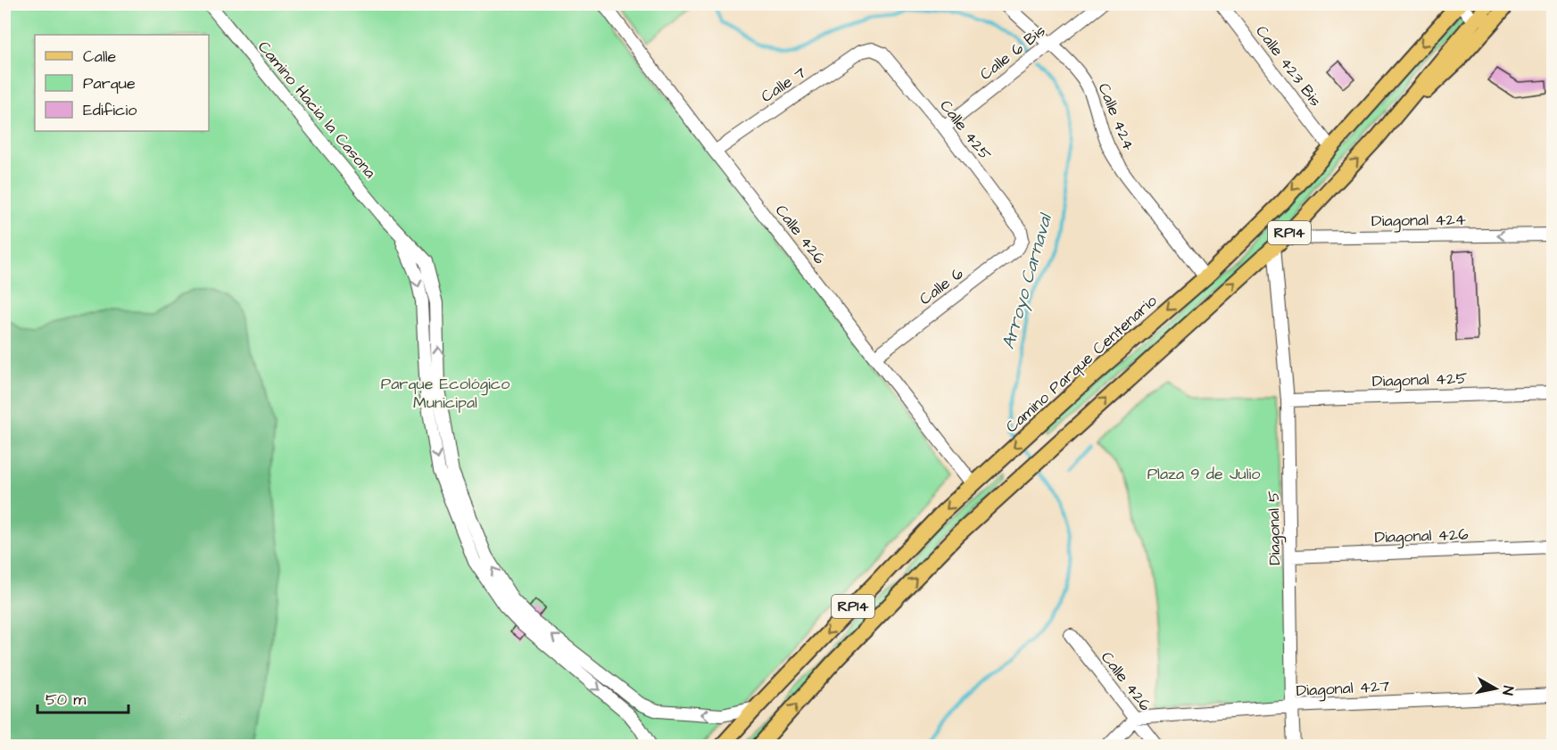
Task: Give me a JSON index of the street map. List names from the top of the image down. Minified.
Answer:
{"streets":{"main road":["RP14","Camino Parque Centenario"],"street":["Calle 6 Bis","Calle 423 Bis","Calle 7","Camino Hacia la Casona","Calle 424","Calle 425","Diagonal 424","Calle 426","Calle 6","Diagonal 425","Diagonal 5","Diagonal 426","Diagonal 427"]},"crossings":[["Calle 6 Bis","Calle 424"],["Calle 6 Bis","Calle 425"],["Calle 423 Bis","Camino Parque Centenario"],["Calle 7","Calle 425"],["Calle 7","Calle 426"],["Calle 424","Camino Parque Centenario"],["Calle 425","Calle 6"],["Diagonal 424","RP14"],["Diagonal 424","Diagonal 5"],["RP14","Diagonal 5"],["Calle 426","Calle 6"],["Calle 426","Camino Parque Centenario"],["Calle 426","Diagonal 427"],["Diagonal 425","Diagonal 5"],["Diagonal 5","Diagonal 426"],["Diagonal 5","Diagonal 427"]],"one_way":["Diagonal 424"],"water":["Arroyo Carnaval"],"parks":["Parque Ecológico Municipal","Plaza 9 de Julio"],"legend":["Calle","Parque","Edificio"],"scale_bar":"50 m","north":"right"}
